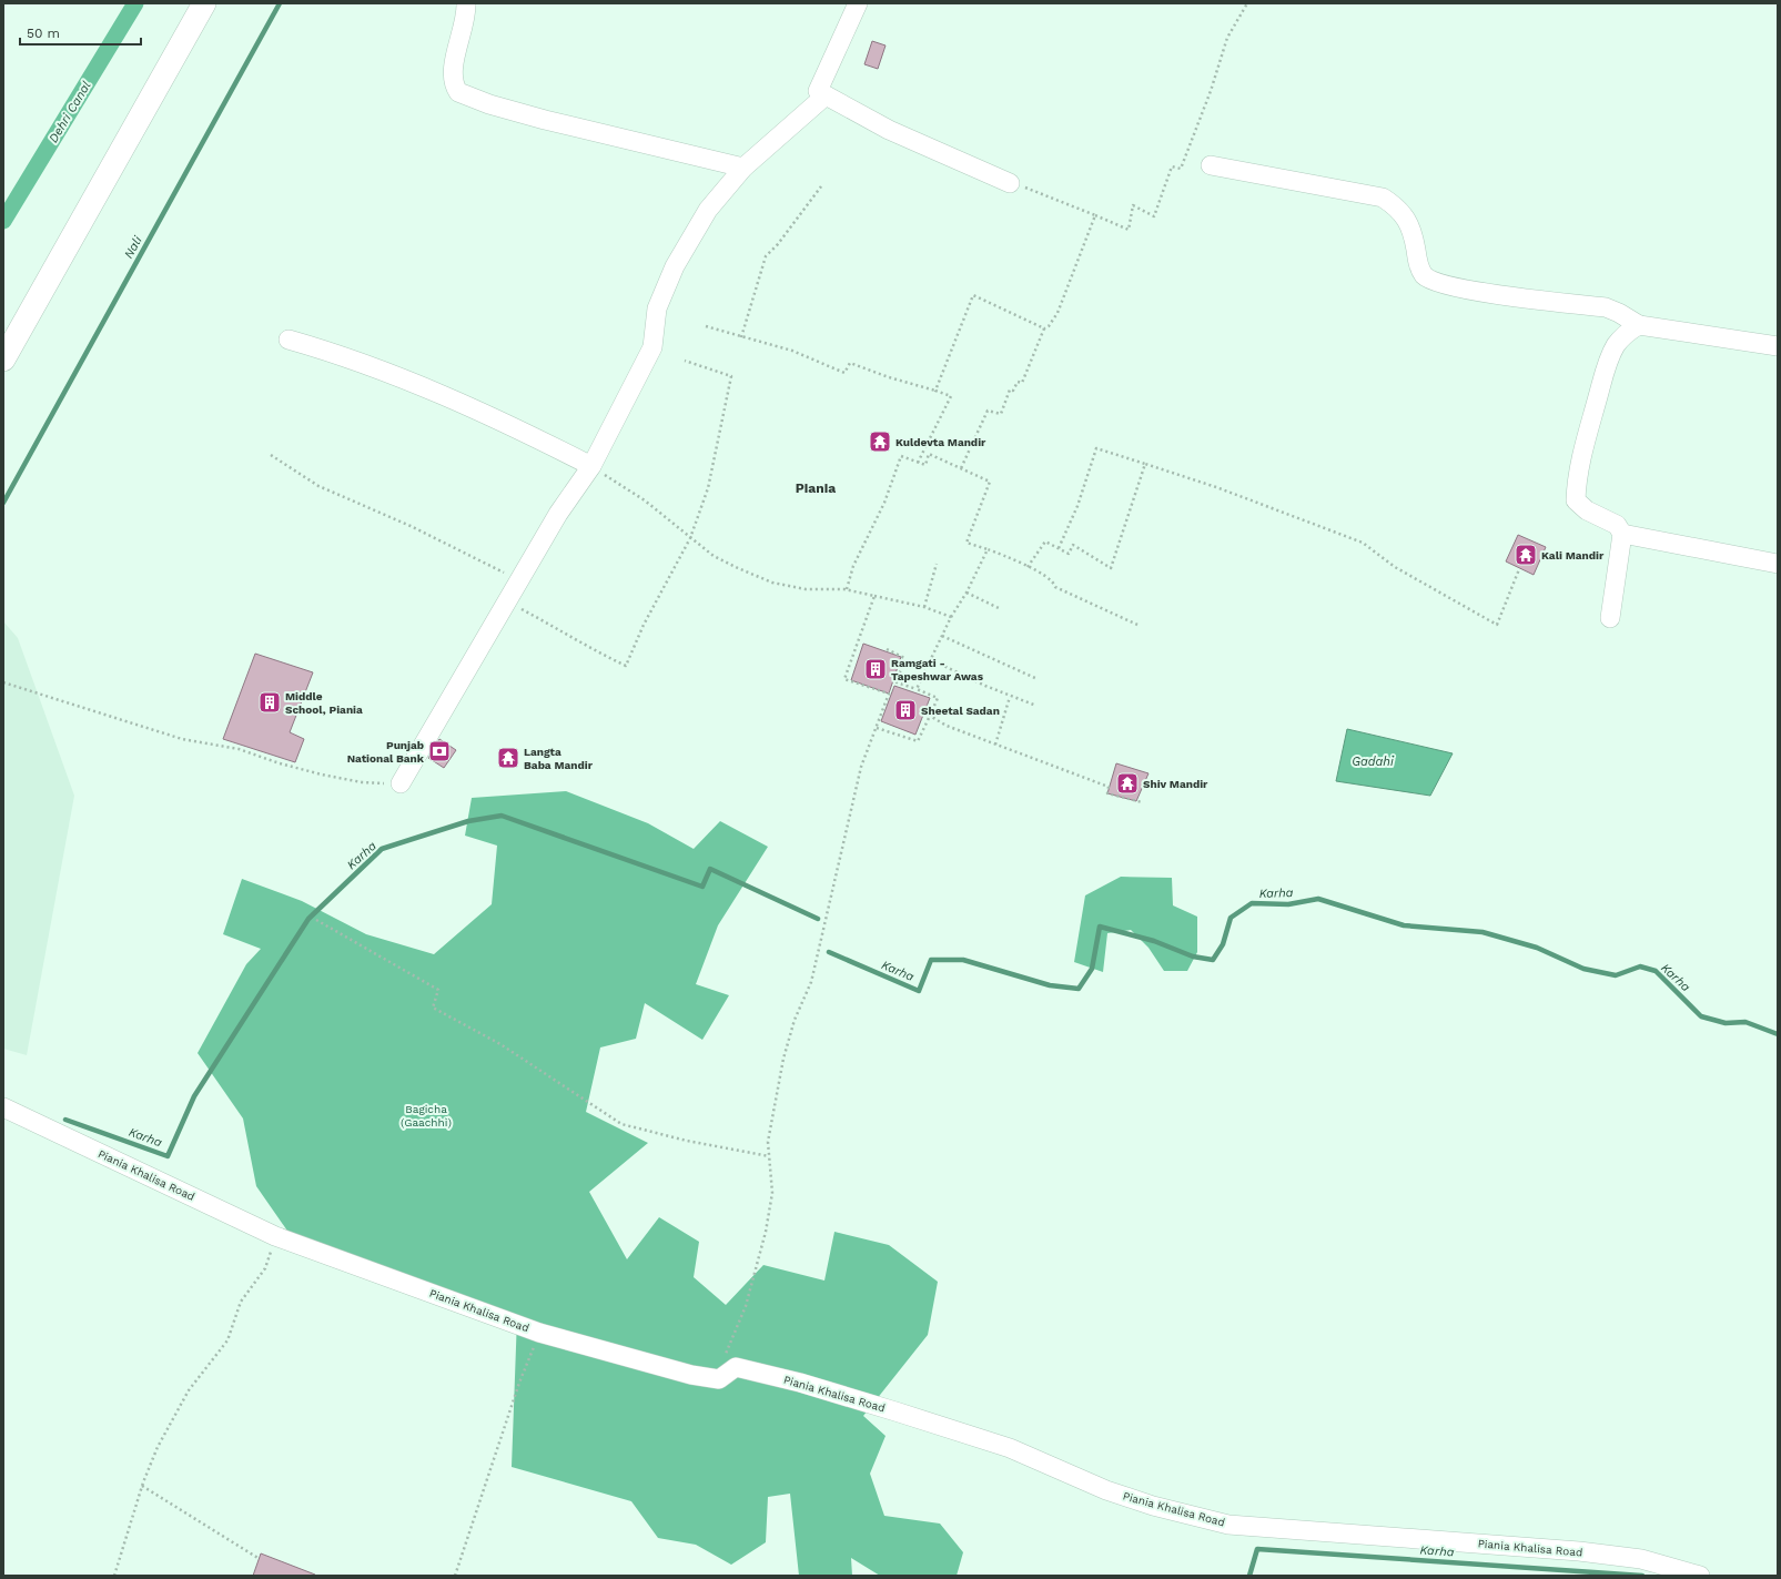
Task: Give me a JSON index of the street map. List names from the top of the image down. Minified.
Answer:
{"streets":{"street":["Piania Khalisa Road"]},"districts":["Piania"],"water":["Dehri Canal","Nali","Gadahi","Karha"],"parks":["Bagicha (Gaachhi)"],"places":{"temple":["Kuldevta Mandir","Kali Mandir","Langta Baba Mandir","Shiv Mandir"],"building":["Ramgati - Tapeshwar Awas","Middle School, Piania","Sheetal Sadan"],"bank":["Punjab National Bank"]},"scale_bar":"50 m"}
